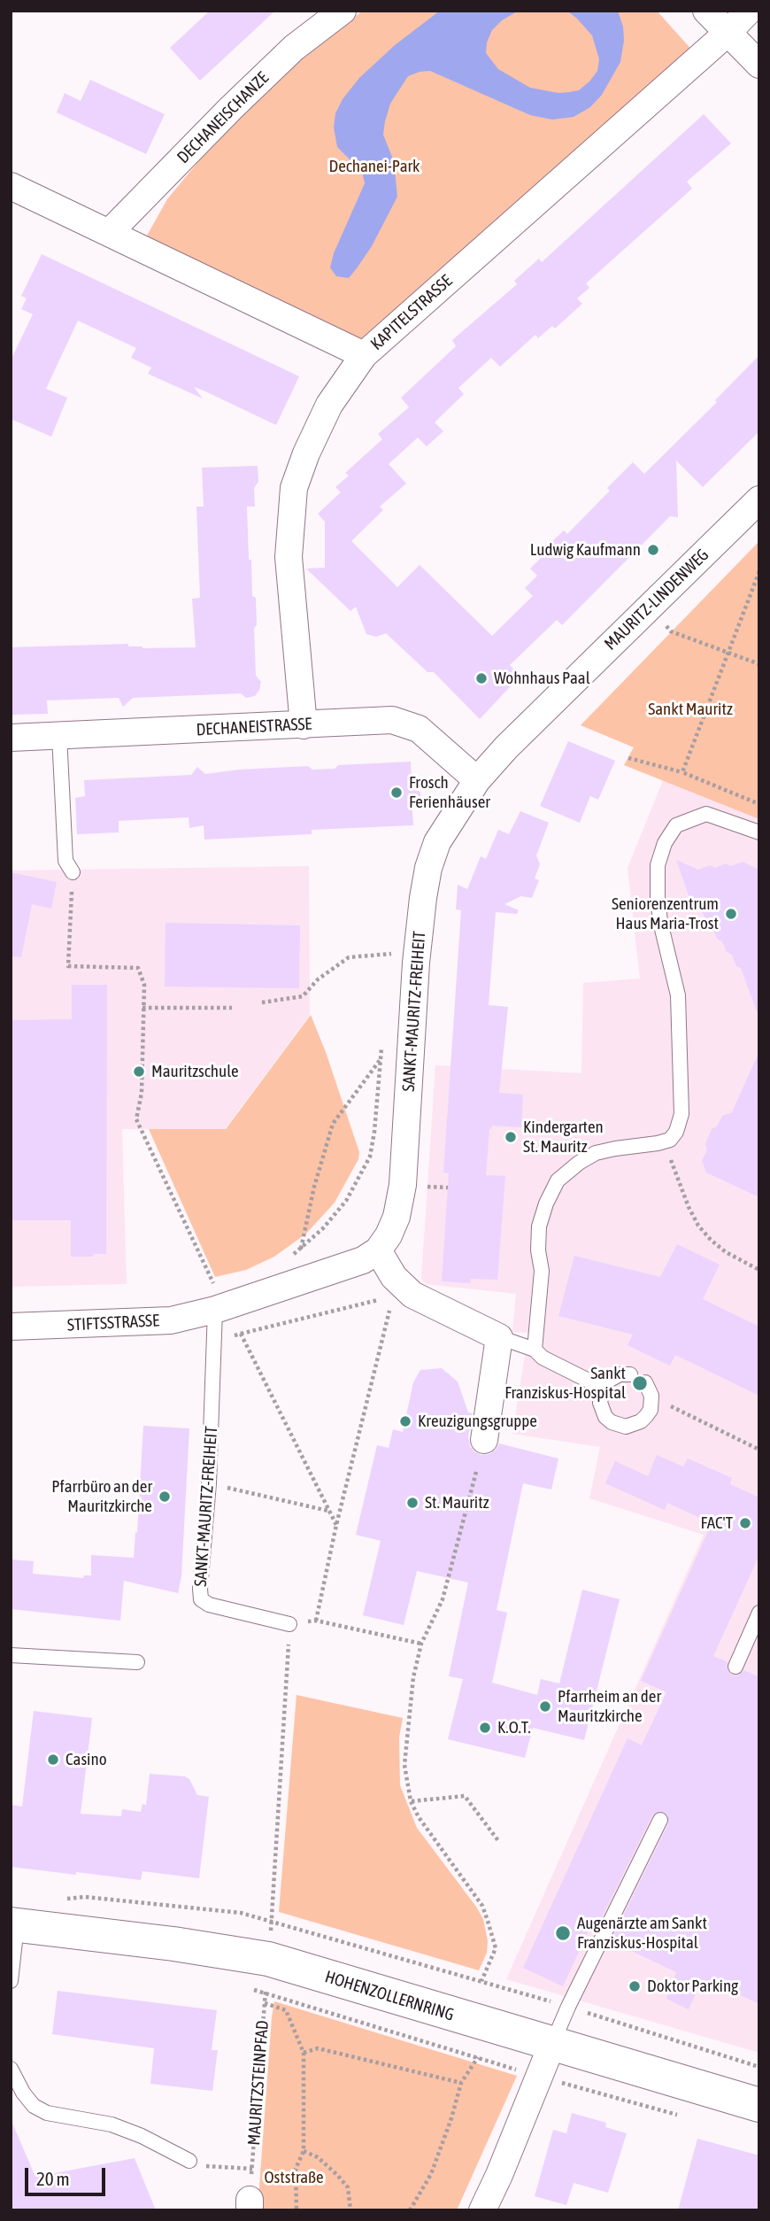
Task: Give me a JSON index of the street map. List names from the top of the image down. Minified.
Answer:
{"streets":{"main road":["HOHENZOLLERNRING"],"street":["DECHANEISCHANZE","KAPITELSTRASSE","MAURITZ-LINDENWEG","DECHANEISTRASSE","SANKT-MAURITZ-FREIHEIT","STIFTSSTRASSE"],"path":["MAURITZSTEINPFAD"]},"crossings":[["KAPITELSTRASSE","DECHANEISTRASSE"],["MAURITZ-LINDENWEG","DECHANEISTRASSE"],["MAURITZ-LINDENWEG","SANKT-MAURITZ-FREIHEIT"],["DECHANEISTRASSE","SANKT-MAURITZ-FREIHEIT"],["SANKT-MAURITZ-FREIHEIT","STIFTSSTRASSE"]],"parks":["Dechanei-Park","Sankt Mauritz","Oststraße"],"places":["Ludwig Kaufmann","Wohnhaus Paal","Frosch Ferienhäuser","Seniorenzentrum Haus Maria-Trost","Mauritzschule","Kindergarten St. Mauritz","Sankt Franziskus-Hospital","Kreuzigungsgruppe","Pfarrbüro an der Mauritzkirche","St. Mauritz","FAC'T","Pfarrheim an der Mauritzkirche","K.O.T.","Casino","Augenärzte am Sankt Franziskus-Hospital","Doktor Parking"],"scale_bar":"20 m"}
